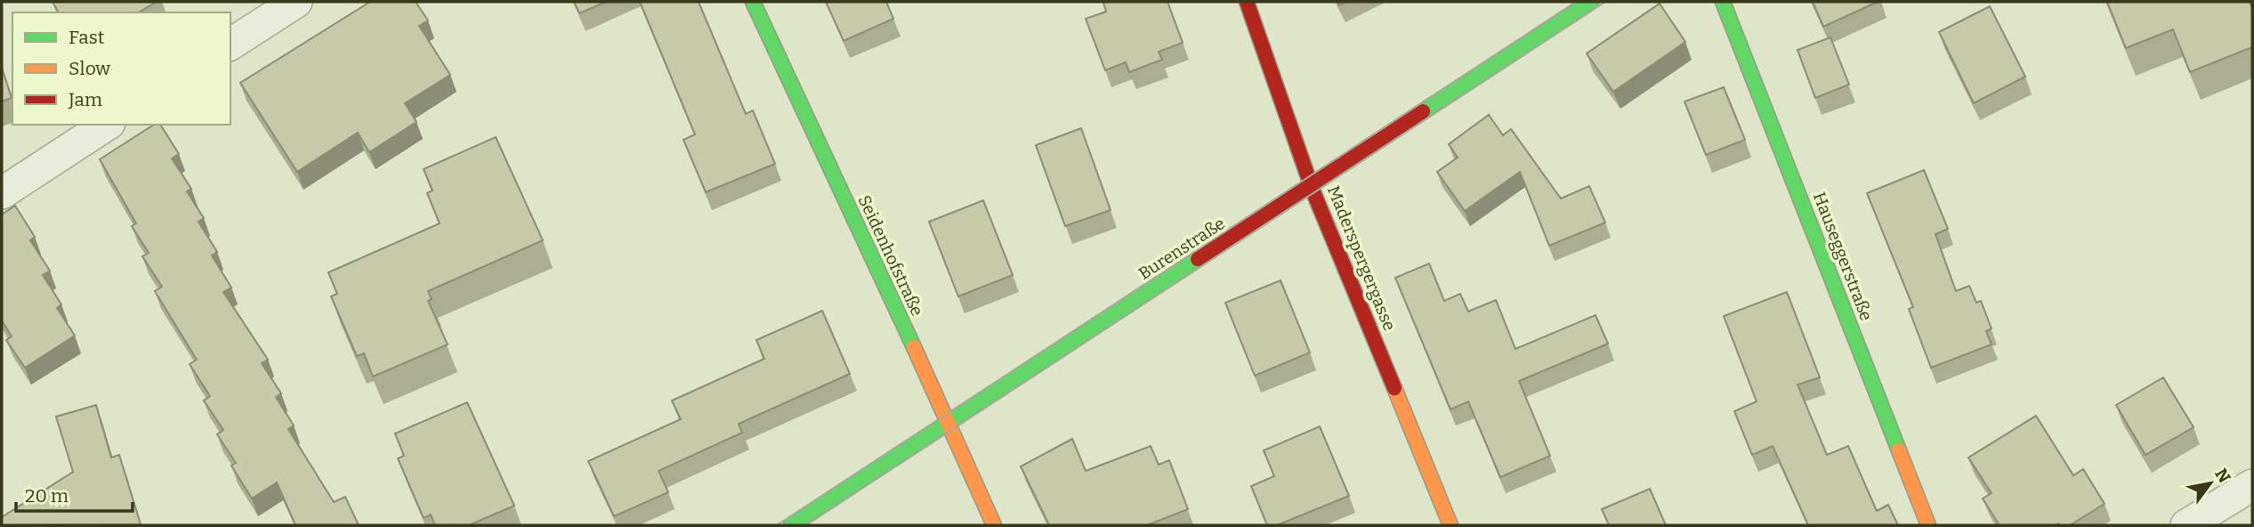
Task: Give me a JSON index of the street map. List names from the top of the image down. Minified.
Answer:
{"streets":{"street":["Burenstraße","Seidenhofstraße","Hauseggerstraße","Maderspergergasse"]},"crossings":[["Burenstraße","Seidenhofstraße"],["Burenstraße","Maderspergergasse"]],"legend":["Fast","Slow","Jam"],"scale_bar":"20 m","north":"top right"}
